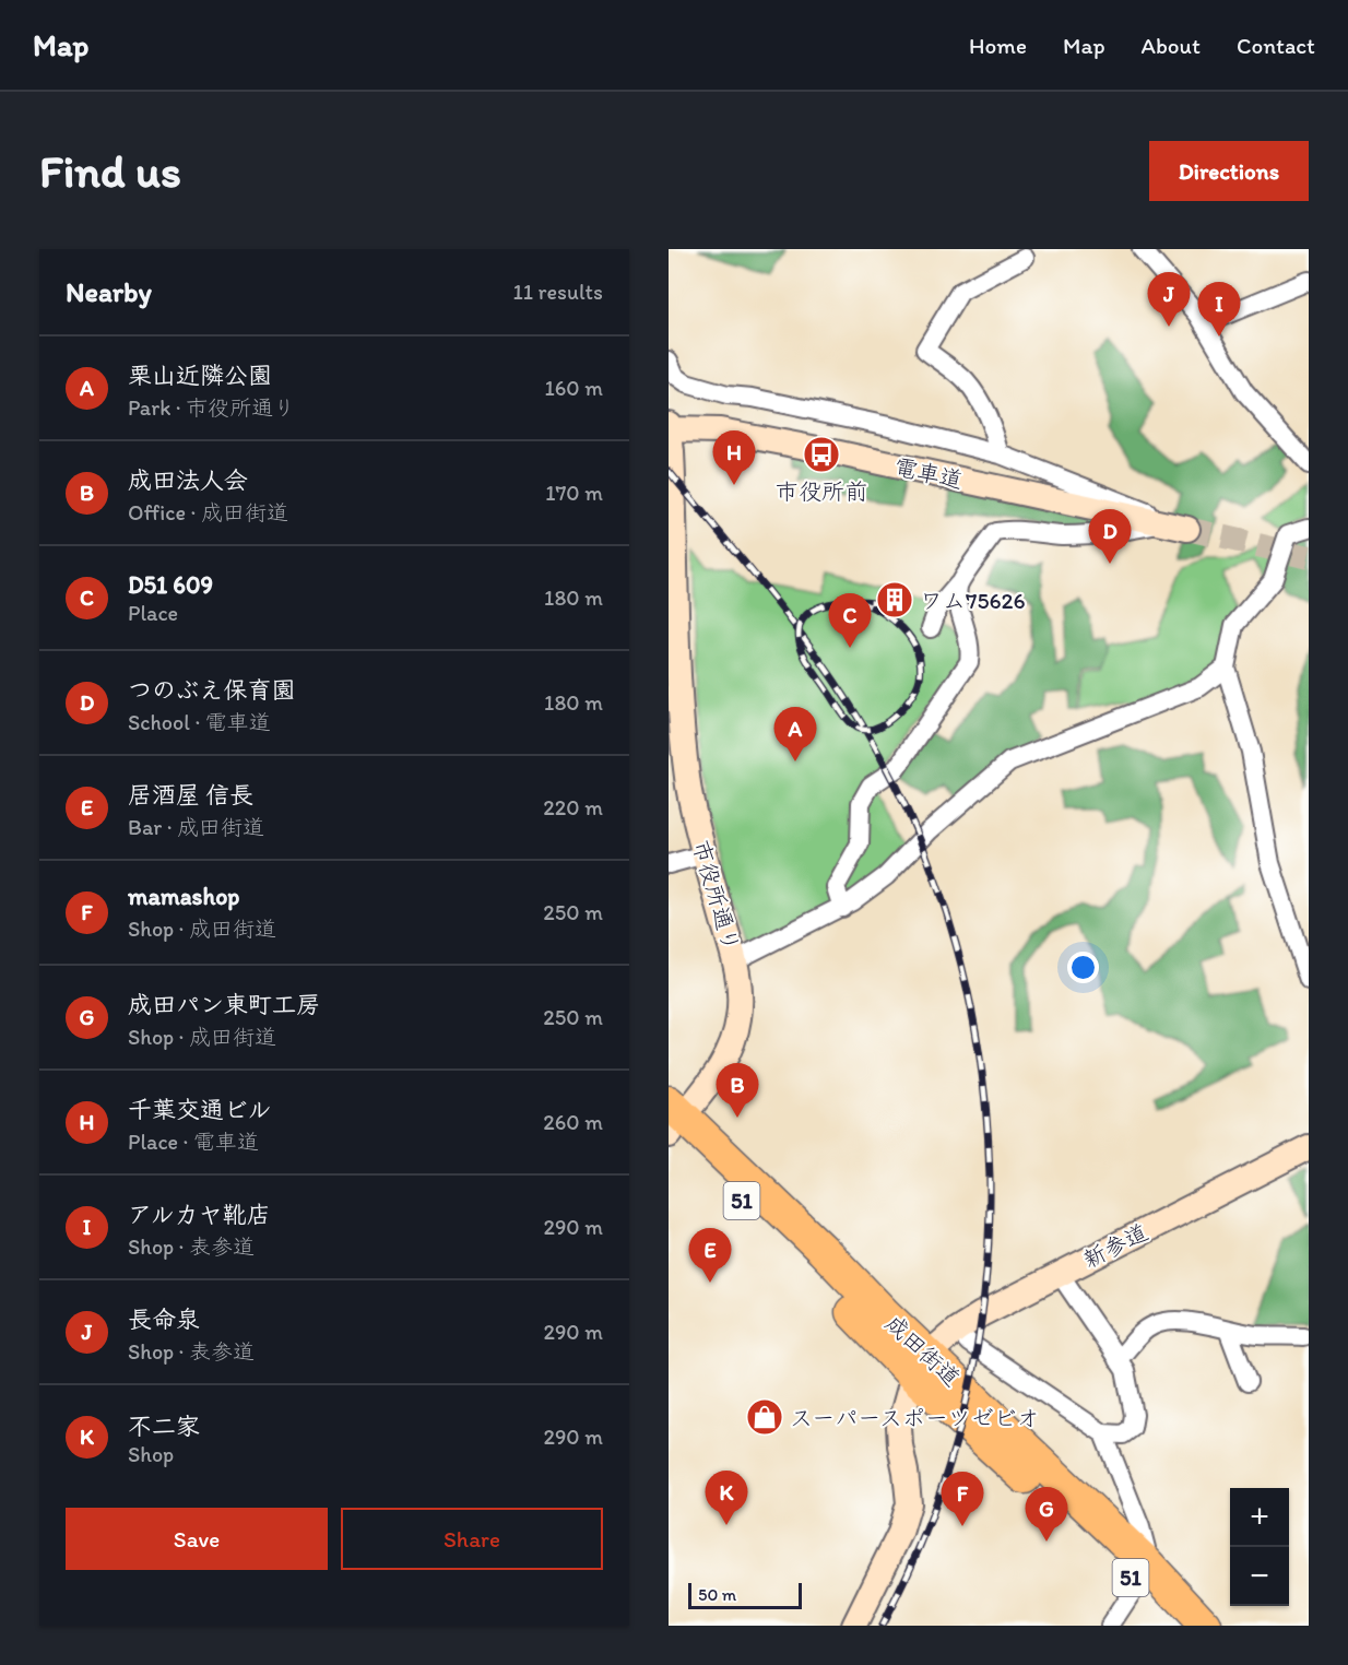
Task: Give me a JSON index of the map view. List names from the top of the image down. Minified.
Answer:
{"streets":{"highway":["51","成田街道"],"street":["電車道","市役所通り","新参道"]},"crossings":[["電車道","市役所通り"],["市役所通り","成田街道"],["新参道","成田街道"]],"places":{"bus stop":["市役所前"],"building":["ワム75626"],"shop":["スーパースポーツゼビオ"]},"scale_bar":"50 m","page":{"header":"Map","nav":["Home","Map","About","Contact"],"buttons":["Directions",["Save","Share"]],"title":"Find us","heading":["Nearby","11 results"],"pins":["J","I","H","D","C","A","B","E","K","F","G"],"list":[{"mark":"A","name":"栗山近隣公園","note":"Park · 市役所通り","value":"160 m"},{"mark":"B","name":"成田法人会","note":"Office · 成田街道","value":"170 m"},{"mark":"C","name":"D51 609","note":"Place","value":"180 m"},{"mark":"D","name":"つのぶえ保育園","note":"School · 電車道","value":"180 m"},{"mark":"E","name":"居酒屋 信長","note":"Bar · 成田街道","value":"220 m"},{"mark":"F","name":"mamashop","note":"Shop · 成田街道","value":"250 m"},{"mark":"G","name":"成田パン東町工房","note":"Shop · 成田街道","value":"250 m"},{"mark":"H","name":"千葉交通ビル","note":"Place · 電車道","value":"260 m"},{"mark":"I","name":"アルカヤ靴店","note":"Shop · 表参道","value":"290 m"},{"mark":"J","name":"長命泉","note":"Shop · 表参道","value":"290 m"},{"mark":"K","name":"不二家","note":"Shop","value":"290 m"}],"map_buttons":["+","−"],"scale":"50 m"}}
